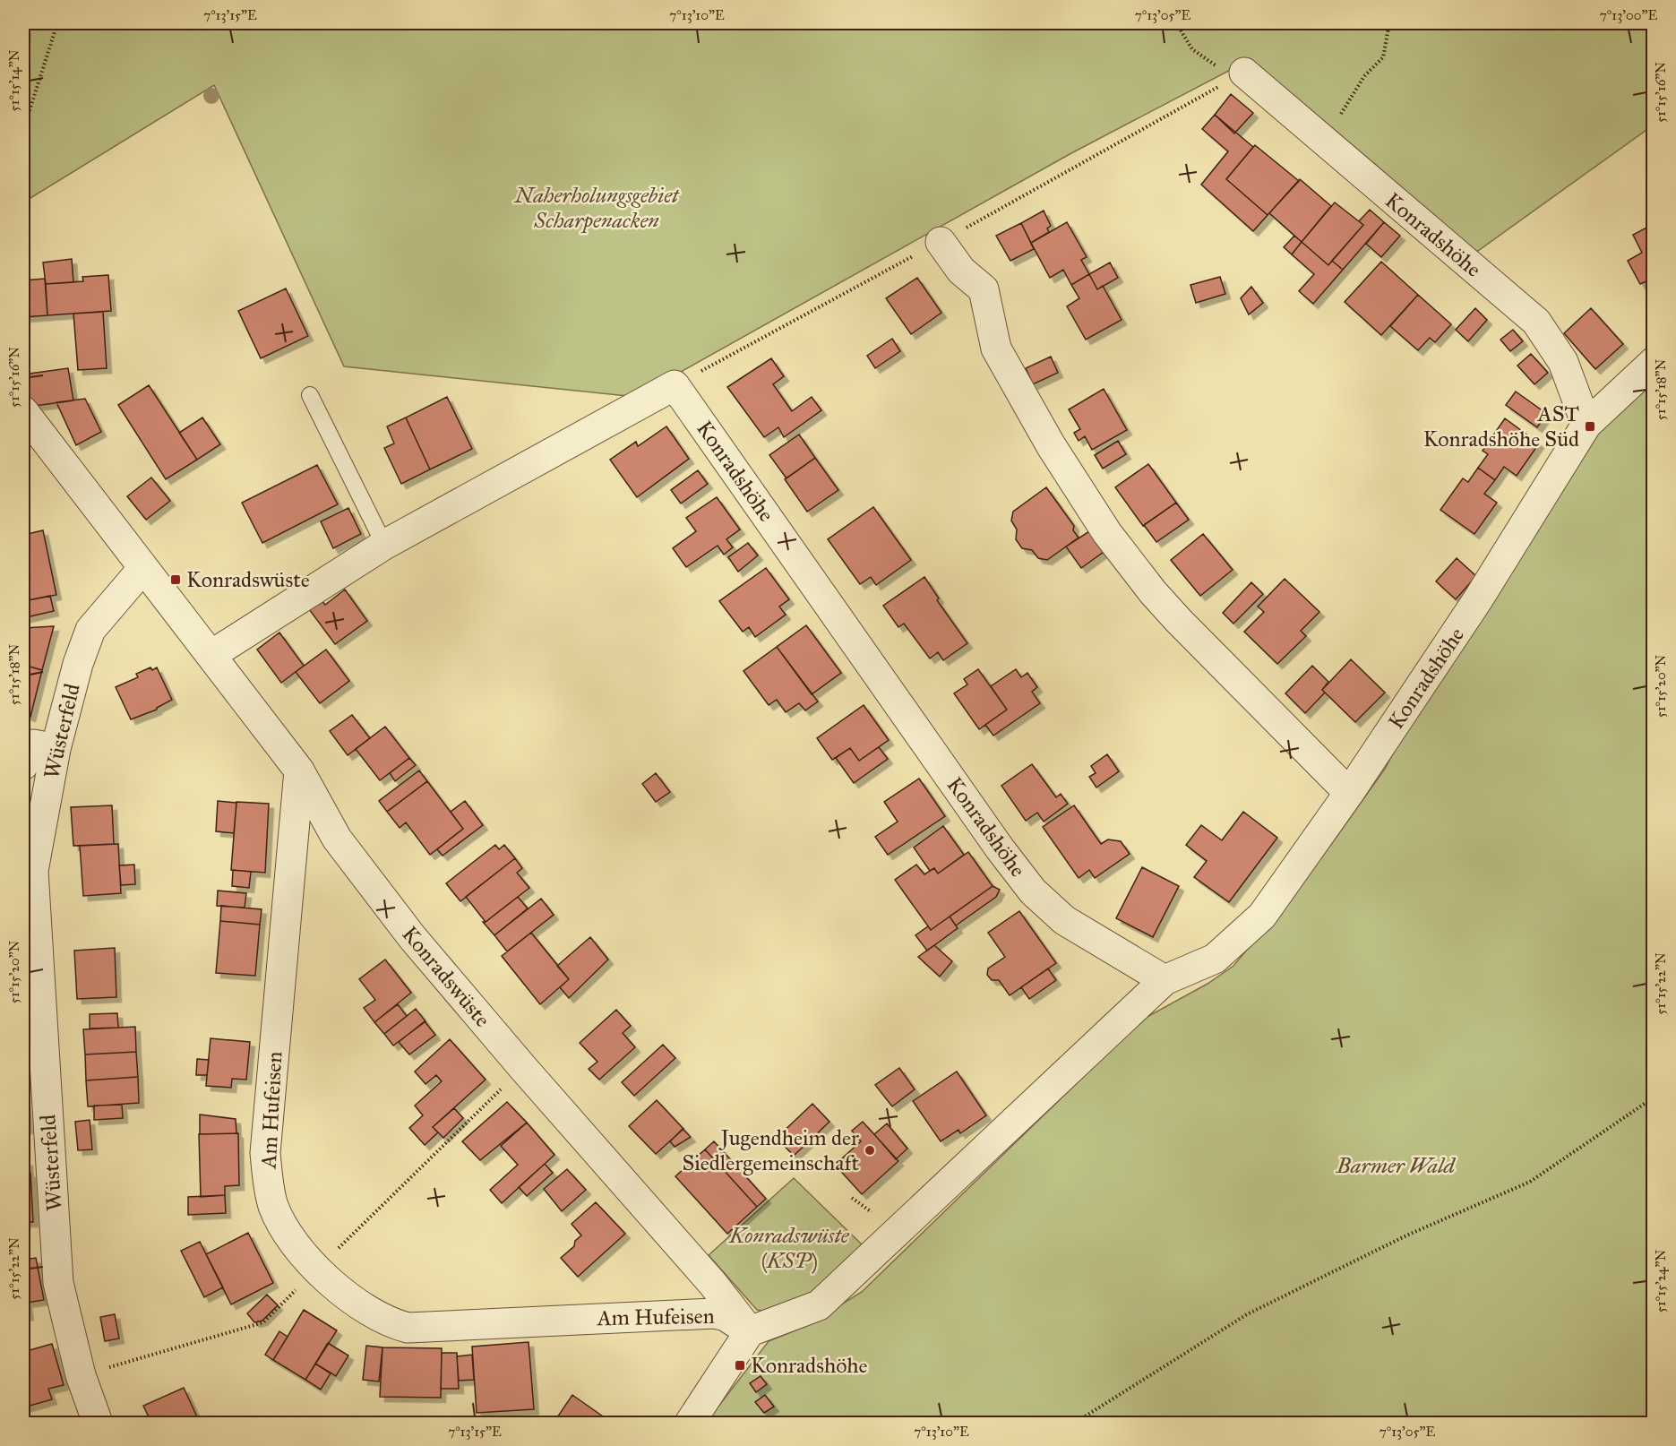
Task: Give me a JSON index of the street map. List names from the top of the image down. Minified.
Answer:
{"streets":{"street":["Konradshöhe","Wüsterfeld","Konradswüste","Am Hufeisen"]},"crossings":[["Konradshöhe","Konradswüste"],["Konradshöhe","Am Hufeisen"],["Wüsterfeld","Konradswüste"],["Konradswüste","Am Hufeisen"]],"parks":["Naherholungsgebiet Scharpenacken","Barmer Wald","Konradswüste (KSP)"],"places":{"transit":["AST Konradshöhe Süd","Konradswüste","Konradshöhe"],"other":["Jugendheim der Siedlergemeinschaft"]},"coordinates":["7°13'15\"E","7°13'10\"E","7°13'05\"E","7°13'00\"E","51°15'14\"N","51°15'16\"N","51°15'18\"N","51°15'20\"N","51°15'22\"N","51°15'24\"N"]}
